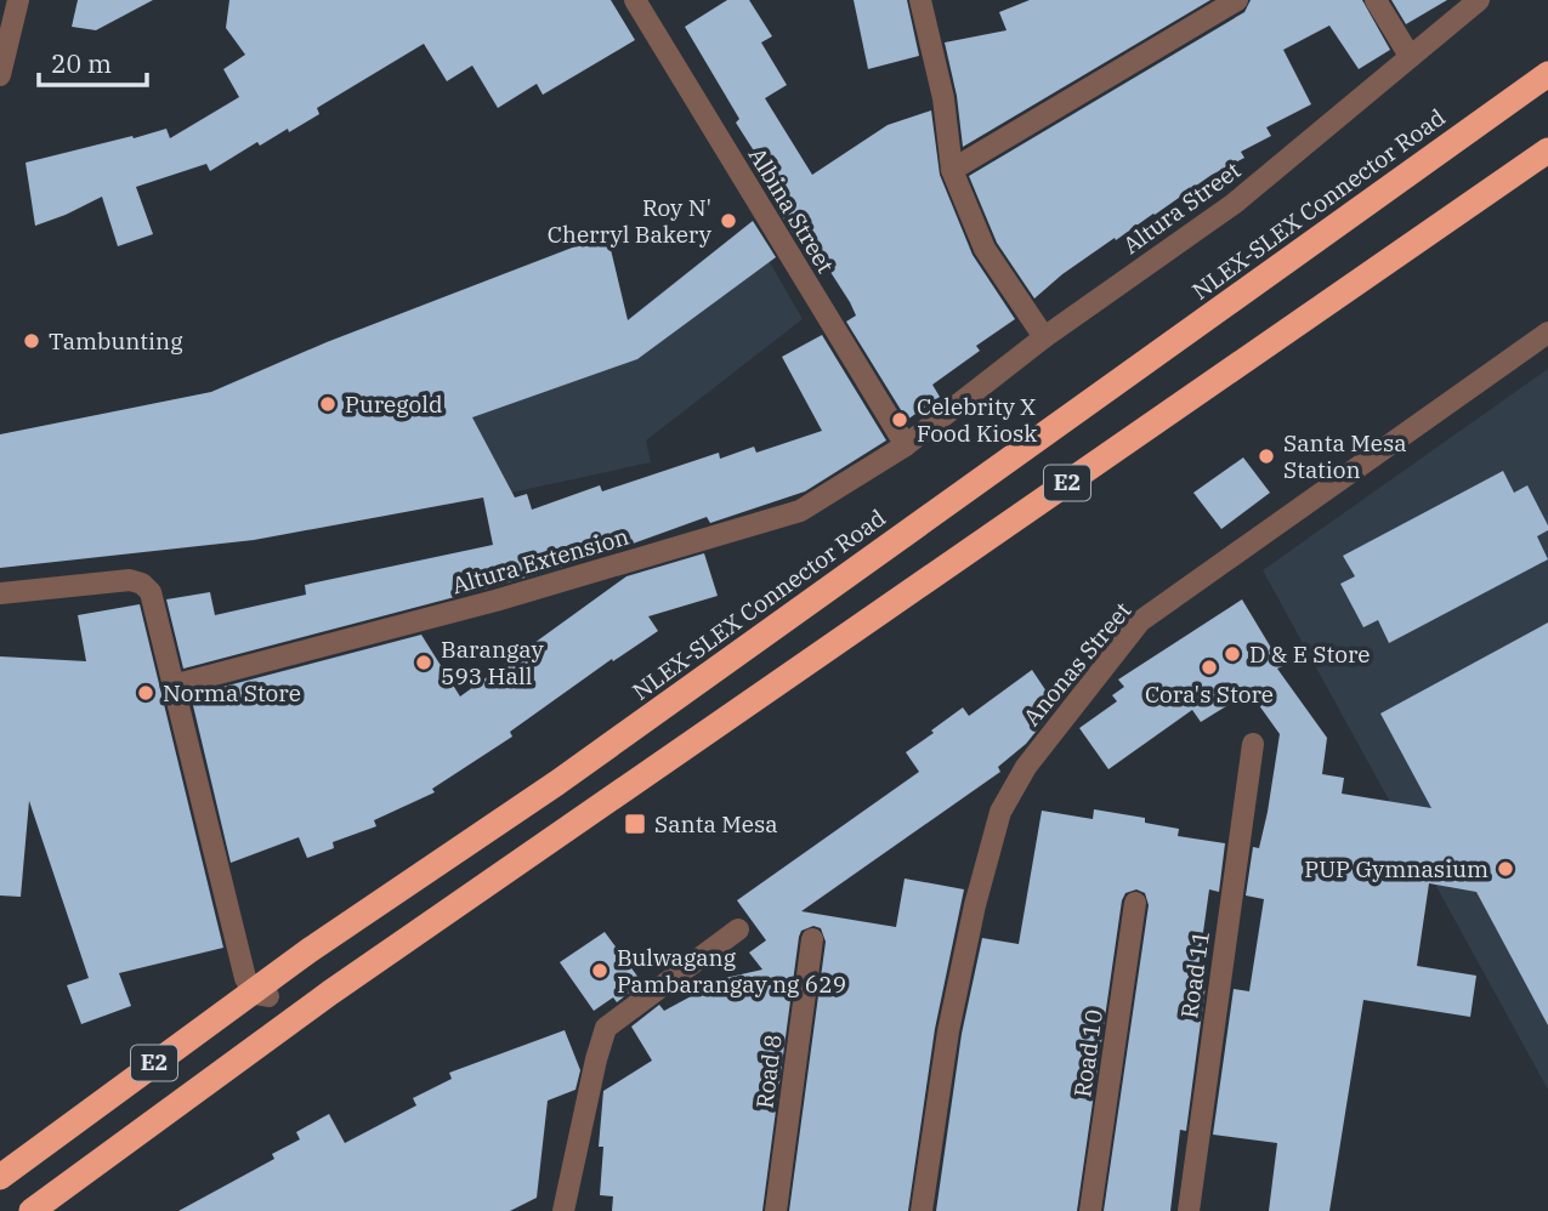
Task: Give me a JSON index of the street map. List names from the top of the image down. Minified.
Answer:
{"streets":{"highway":["NLEX-SLEX Connector Road","E2"],"street":["Altura Street","Albina Street","Altura Extension","Anonas Street","Road 11","Road 10","Road 8"]},"crossings":[["Altura Street","Albina Street"],["Altura Street","Altura Extension"],["Albina Street","Altura Extension"]],"places":{"other":["Roy N' Cherryl Bakery","Tambunting","Puregold","Celebrity X Food Kiosk","Santa Mesa Station","D & E Store","Barangay 593 Hall","Cora's Store","Norma Store","PUP Gymnasium","Bulwagang Pambarangay ng 629"],"transit":["Santa Mesa"]},"scale_bar":"20 m"}
